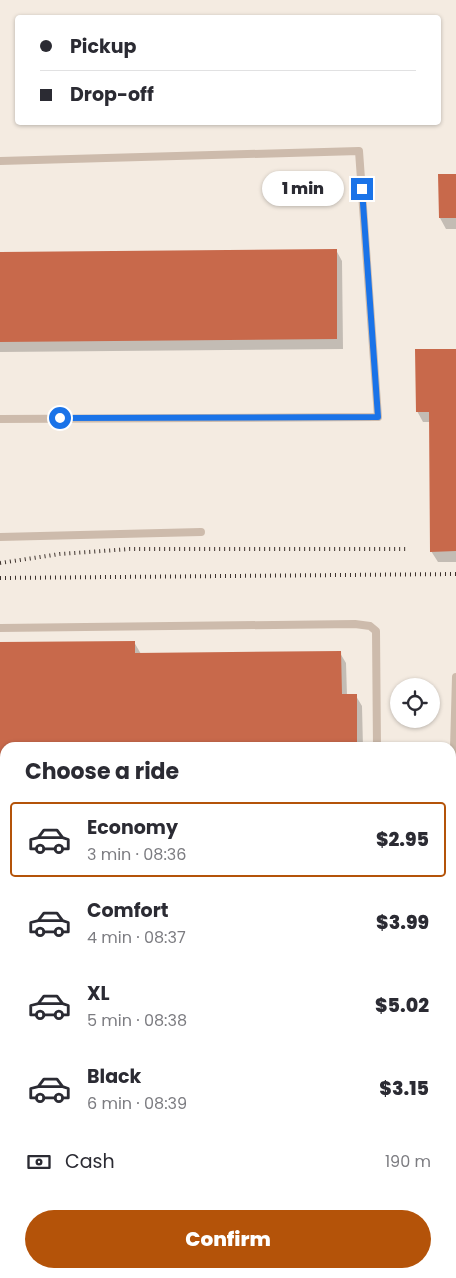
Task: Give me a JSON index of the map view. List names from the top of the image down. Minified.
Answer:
{"page":{"banner":["Pickup","Drop-off"],"bubble":"1 min","heading":"Choose a ride","list":[{"name":"Economy","note":"3 min · 08:36","value":"$2.95"},{"name":"Comfort","note":"4 min · 08:37","value":"$3.99"},{"name":"XL","note":"5 min · 08:38","value":"$5.02"},{"name":"Black","note":"6 min · 08:39","value":"$3.15"}],"pay":["Cash","190 m"],"buttons":"Confirm"}}
